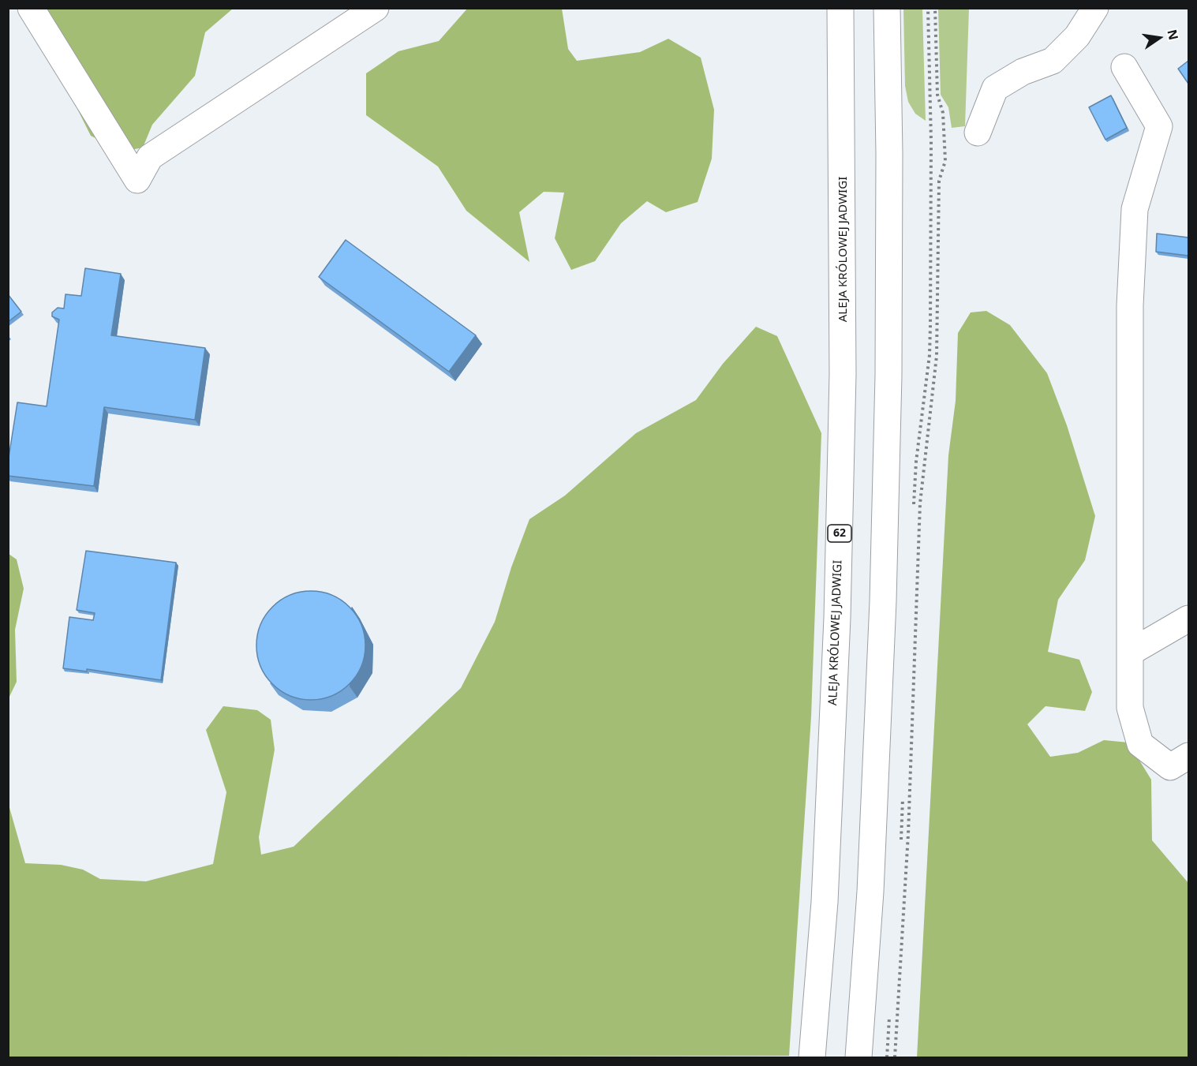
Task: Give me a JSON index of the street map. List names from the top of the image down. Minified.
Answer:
{"streets":{"main road":["ALEJA KRÓLOWEJ JADWIGI","62"]},"north":"right"}
